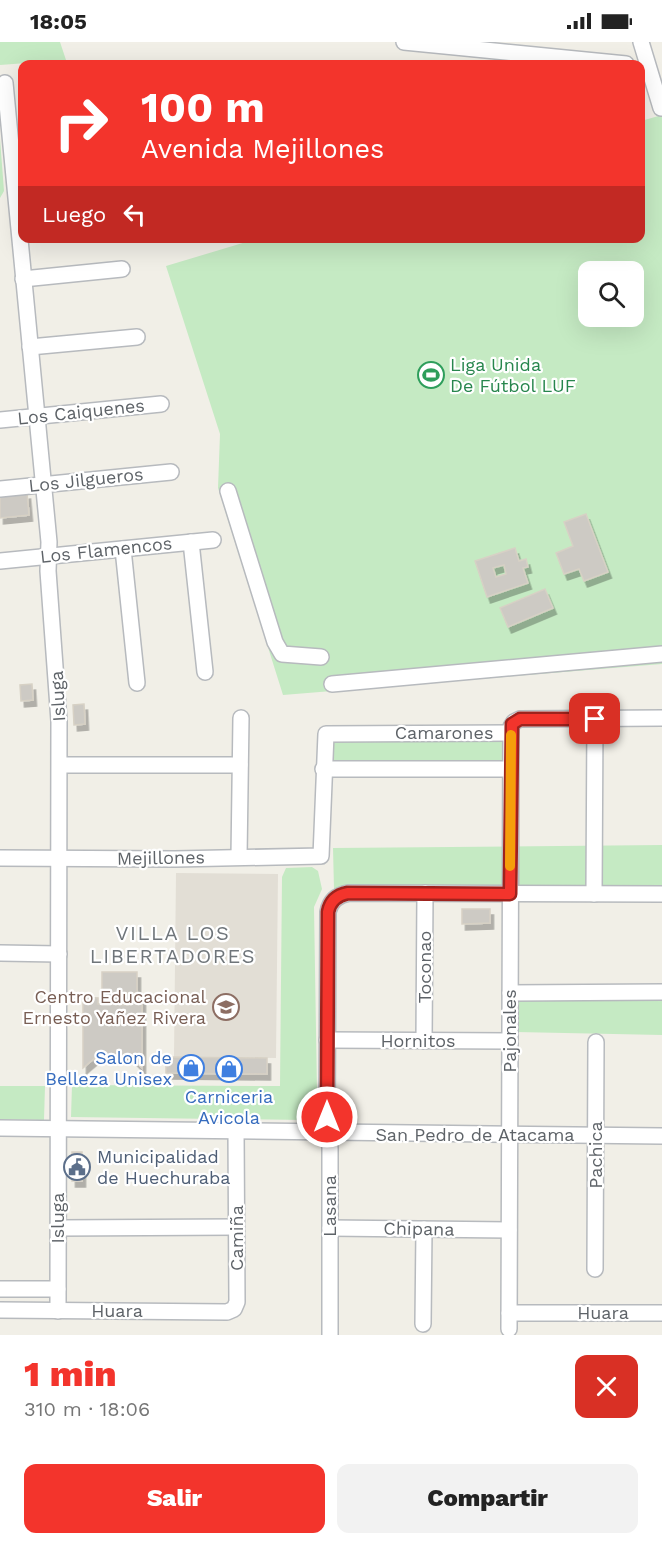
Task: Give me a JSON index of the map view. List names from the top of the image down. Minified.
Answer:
{"streets":{"street":["Los Caiquenes","Los Jilgueros","Los Flamencos","Isluga","Camarones","Mejillones","Toconao","Pajonales","Hornitos","San Pedro de Atacama","Pachica","Lasana","Chipana","Camiña","Huara"]},"crossings":[["Los Caiquenes","Isluga"],["Los Jilgueros","Isluga"],["Los Flamencos","Isluga"],["Isluga","Mejillones"],["Isluga","San Pedro de Atacama"],["Isluga","Huara"],["Camarones","Mejillones"],["Camarones","Pajonales"],["Toconao","Hornitos"],["Toconao","Lasana"],["Pajonales","Hornitos"],["Pajonales","San Pedro de Atacama"],["Pajonales","Chipana"],["Pajonales","Huara"],["Hornitos","Lasana"],["San Pedro de Atacama","Pachica"],["San Pedro de Atacama","Lasana"],["San Pedro de Atacama","Camiña"],["Lasana","Chipana"],["Camiña","Huara"]],"districts":["VILLA LOS LIBERTADORES"],"places":{"sports":["Liga Unida De Fútbol LUF"],"school or university":["Centro Educacional Ernesto Yañez Rivera"],"shop":["Salon de Belleza Unisex","Carniceria Avicola"],"public building":["Municipalidad de Huechuraba"]},"page":{"status":"18:05","turn":["100 m","Avenida Mejillones"],"then":"Luego","heading":["1 min","310 m · 18:06"],"buttons":["Salir","Compartir"]}}
